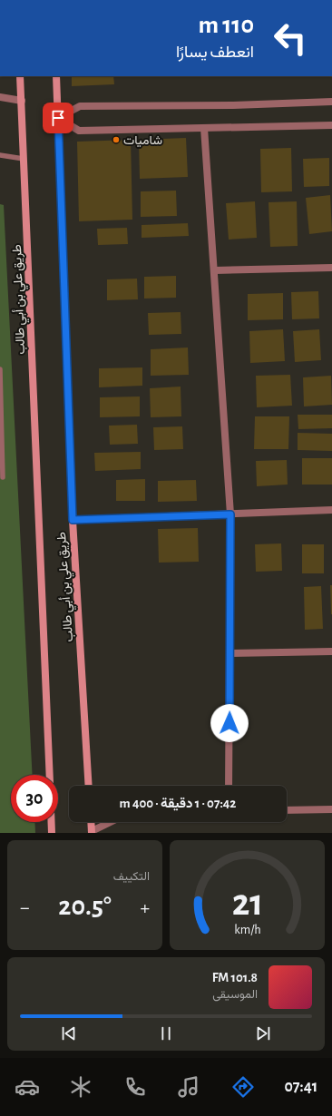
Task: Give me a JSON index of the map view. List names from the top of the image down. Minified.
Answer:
{"streets":{"main road":["طريق علي بن أبي طالب"]},"places":["شاميات"],"page":{"turn":["110 m","انعطف يسارًا"],"limit":"30","trip":"07:42 · 1 دقيقة · 400 m","tile":"التكييف","heat":["−","20.5°","+"],"song":["101.8 FM","الموسيقى"],"tabs":"07:41","gauge":["21","km/h"]}}
